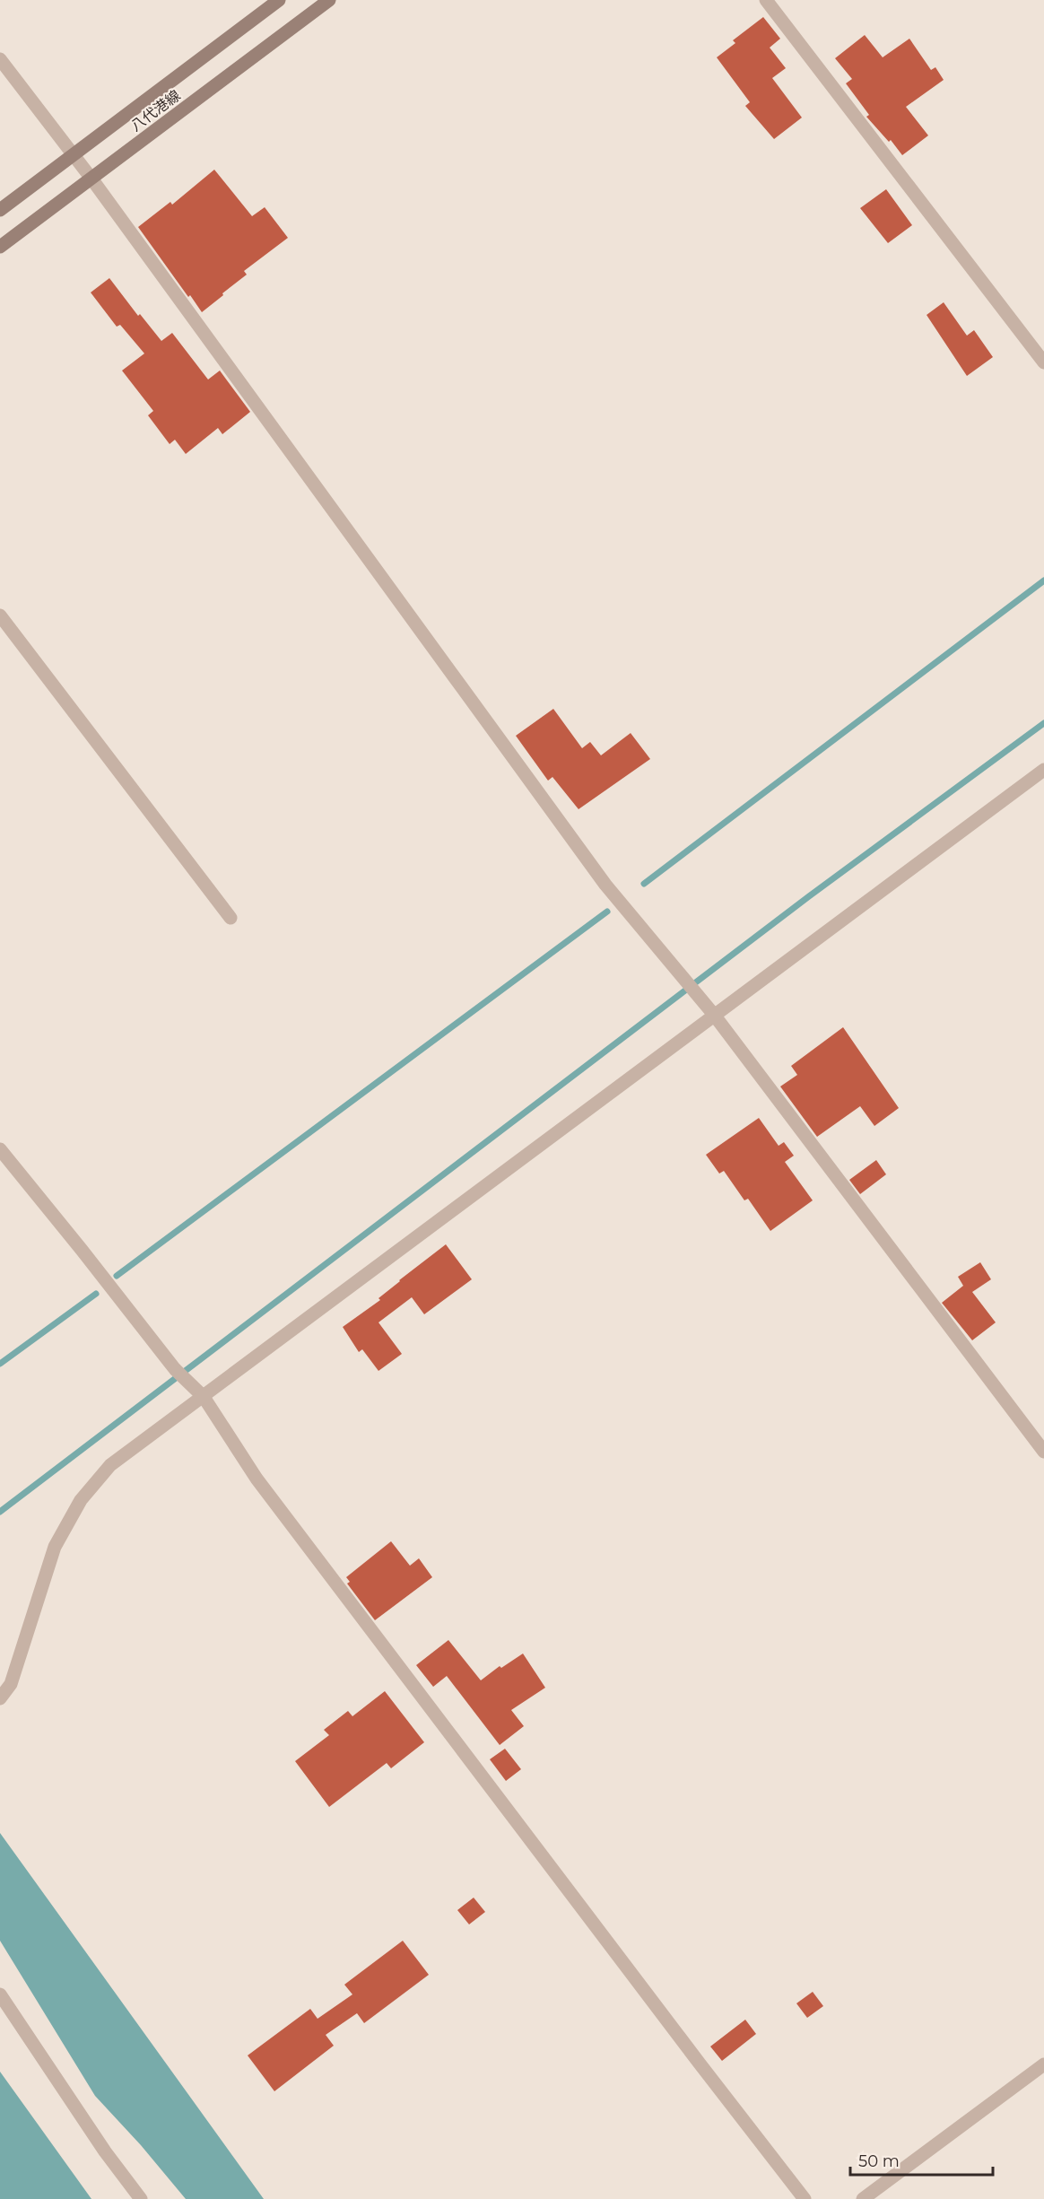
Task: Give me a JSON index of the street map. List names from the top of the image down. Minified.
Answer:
{"streets":{"main road":["八代港線"]},"scale_bar":"50 m"}
